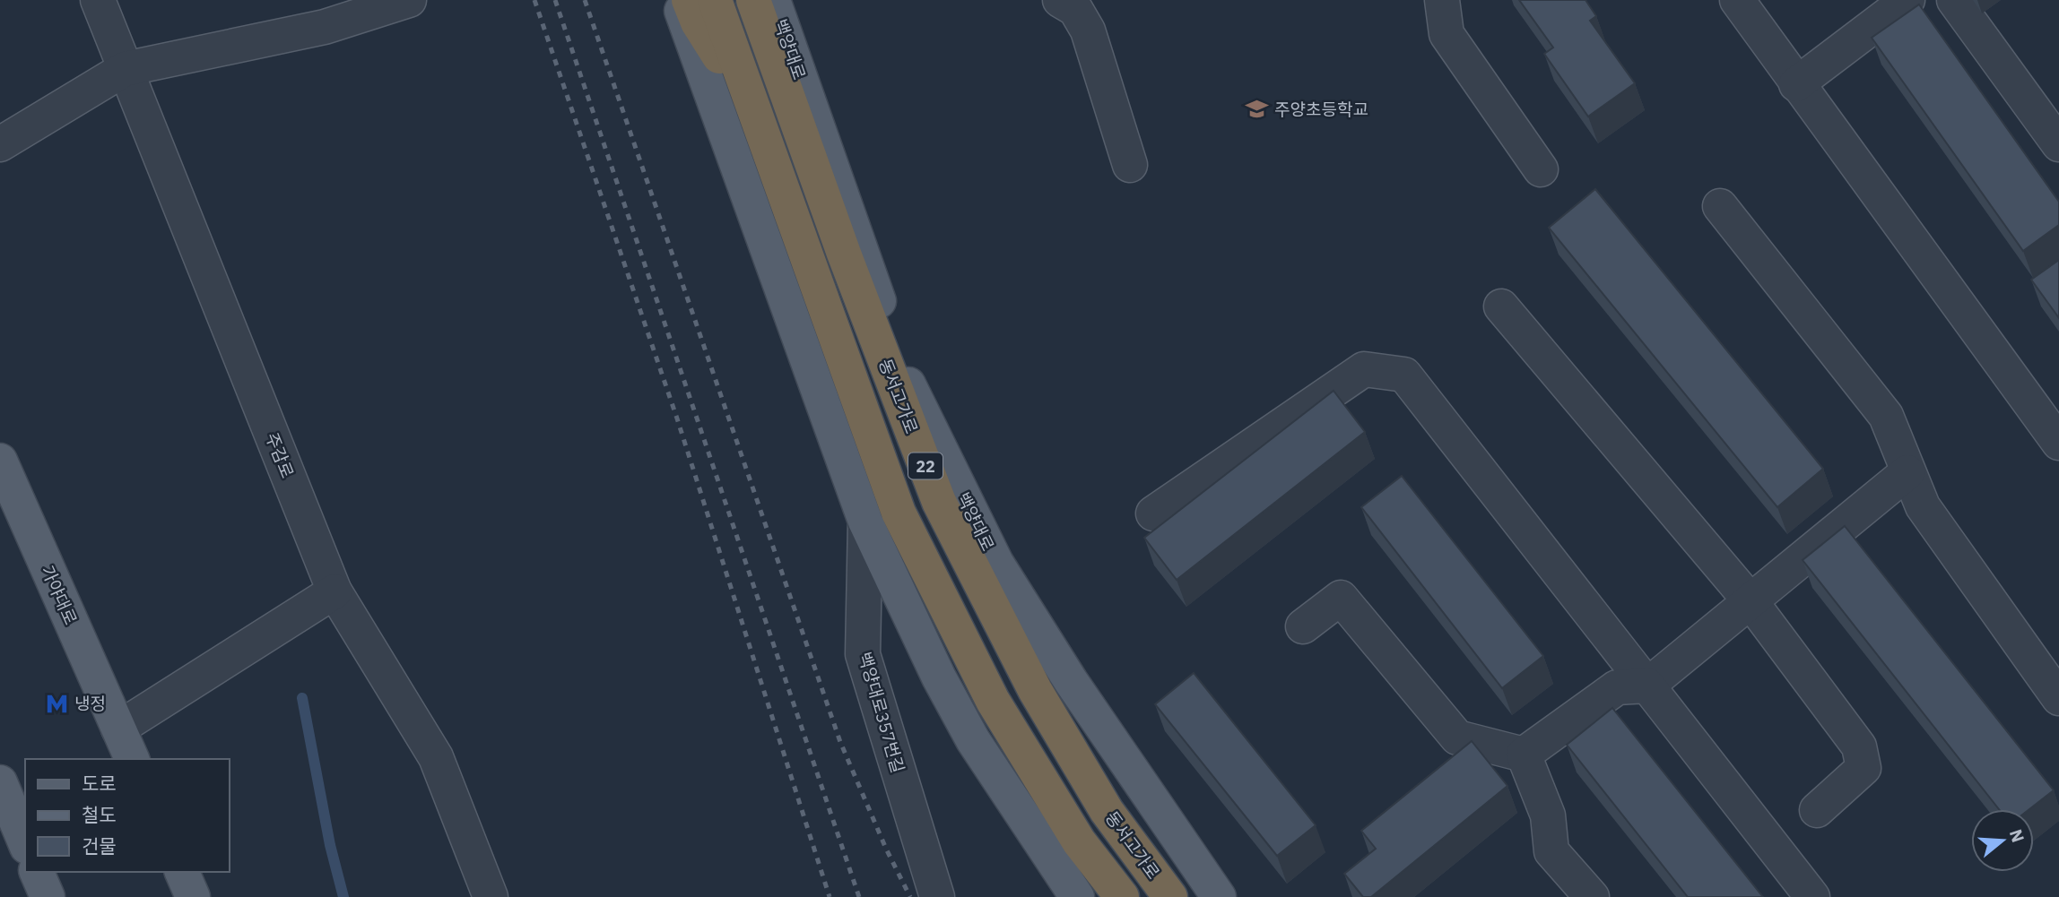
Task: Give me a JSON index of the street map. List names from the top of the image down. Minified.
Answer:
{"streets":{"highway":["동서고가로","22"],"main road":["백양대로","가야대로"],"street":["주감로","백양대로357번길"]},"places":{"school or university":["주양초등학교"],"metro station":["냉정"]},"legend":["도로","철도","건물"],"north":"right"}
